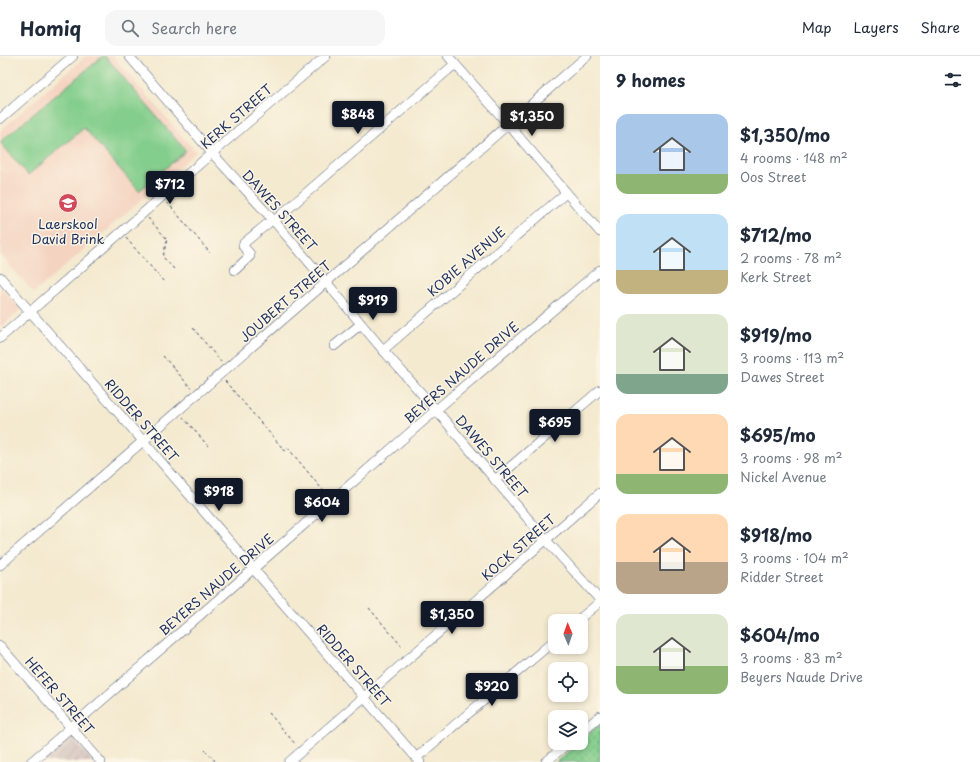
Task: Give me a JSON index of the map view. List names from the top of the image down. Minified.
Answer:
{"streets":{"street":["KERK STREET","DAWES STREET","KOBIE AVENUE","JOUBERT STREET","BEYERS NAUDE DRIVE","RIDDER STREET","KOCK STREET","HEFER STREET"]},"crossings":[["KERK STREET","DAWES STREET"],["KERK STREET","RIDDER STREET"],["DAWES STREET","KOBIE AVENUE"],["DAWES STREET","JOUBERT STREET"],["DAWES STREET","BEYERS NAUDE DRIVE"],["DAWES STREET","KOCK STREET"],["JOUBERT STREET","RIDDER STREET"],["BEYERS NAUDE DRIVE","RIDDER STREET"],["BEYERS NAUDE DRIVE","HEFER STREET"],["RIDDER STREET","KOCK STREET"]],"places":{"school or university":["Laerskool David Brink"]},"north":"top","page":{"header":"Homiq","search":"Search here","nav":["Map","Layers","Share"],"heading":"9 homes","price":["$848","$1,350","$712","$919","$695","$918","$604","$1,350","$920"],"list":[{"name":"$1,350/mo","note":"4 rooms · 148 m² · Oos Street"},{"name":"$712/mo","note":"2 rooms · 78 m² · Kerk Street"},{"name":"$919/mo","note":"3 rooms · 113 m² · Dawes Street"},{"name":"$695/mo","note":"3 rooms · 98 m² · Nickel Avenue"},{"name":"$918/mo","note":"3 rooms · 104 m² · Ridder Street"},{"name":"$604/mo","note":"3 rooms · 83 m² · Beyers Naude Drive"}]}}
